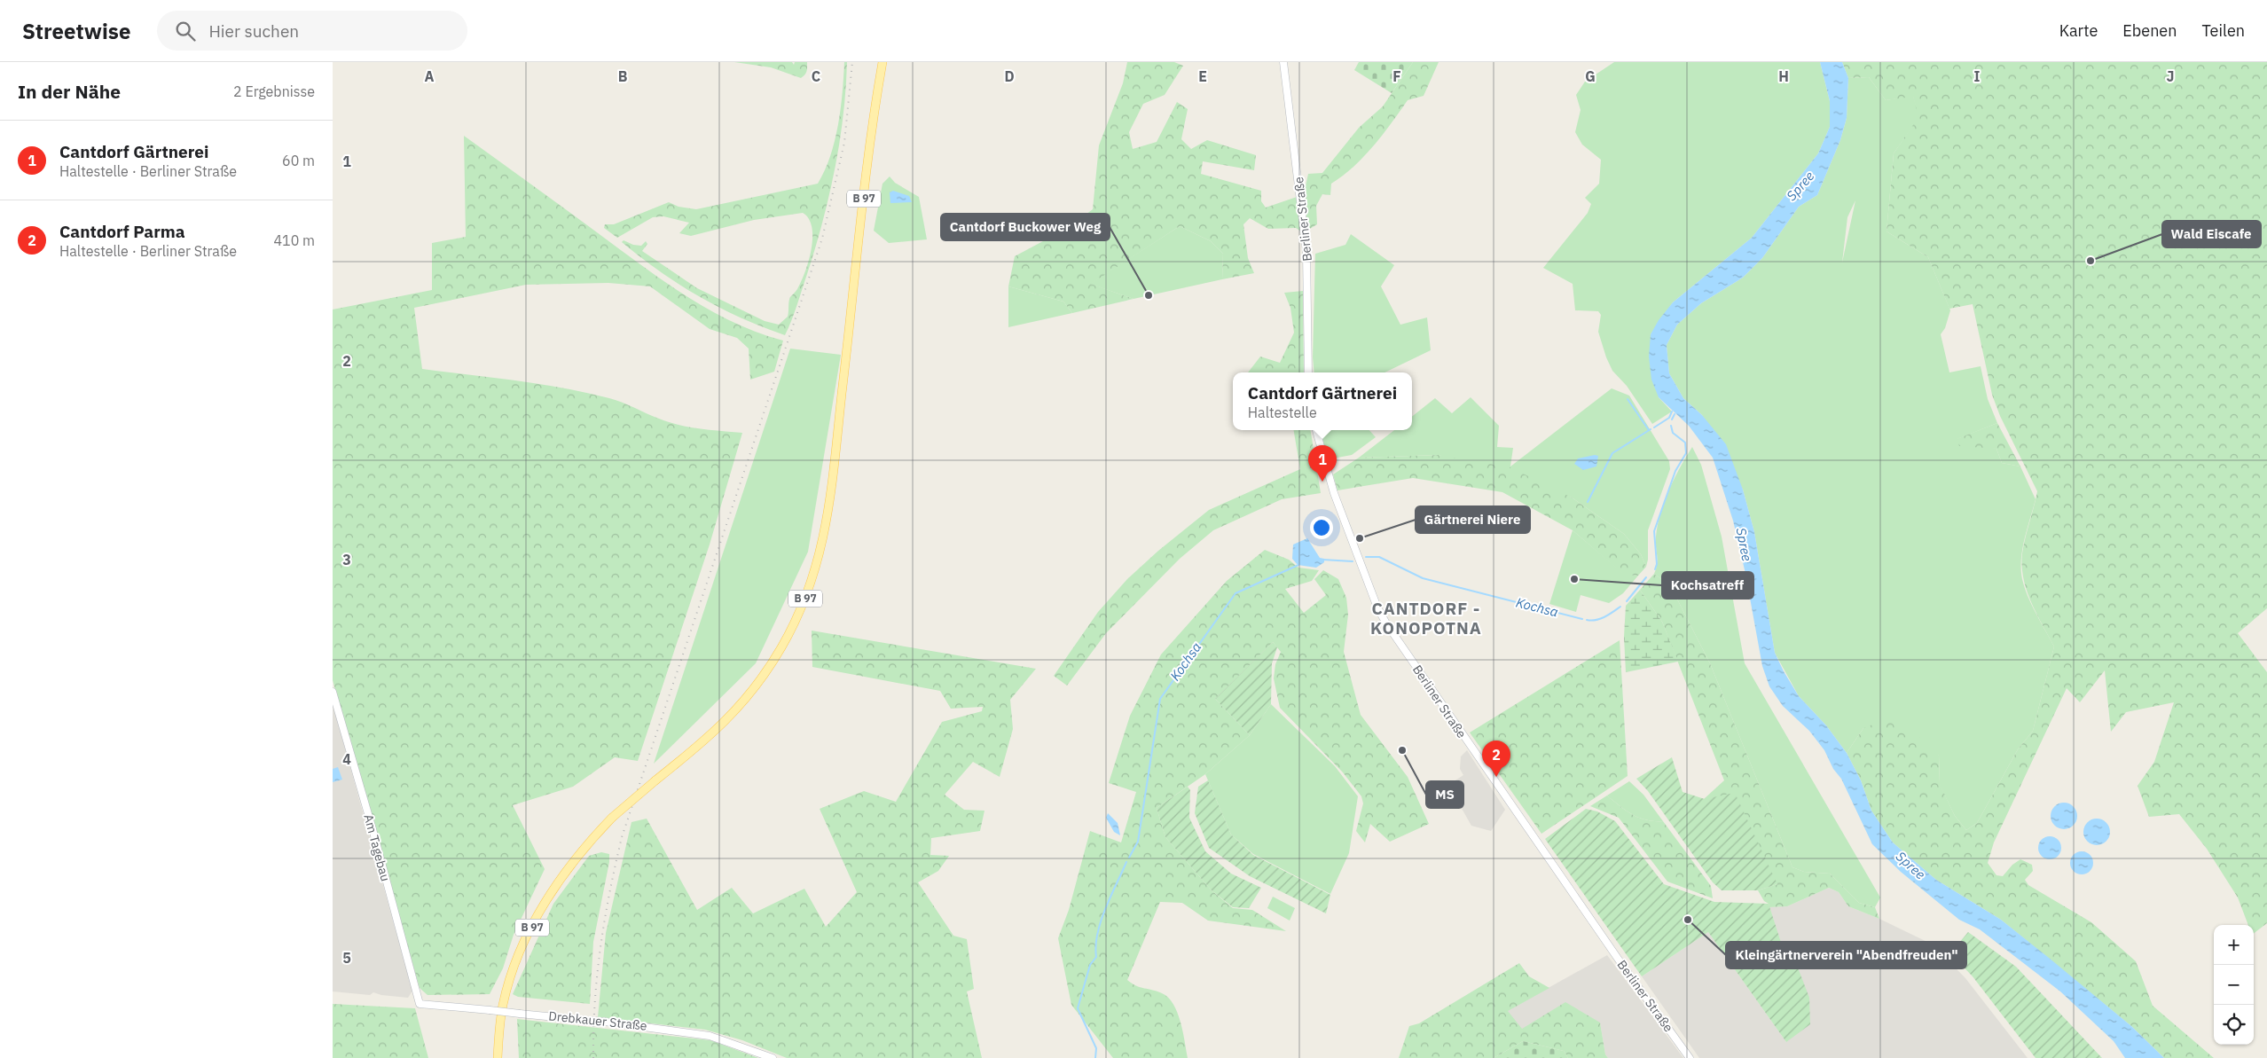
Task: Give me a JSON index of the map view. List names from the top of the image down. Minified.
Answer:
{"streets":{"main road":["B 97","Berliner Straße","Am Tagebau","Drebkauer Straße"]},"crossings":[["Am Tagebau","Drebkauer Straße"]],"districts":["CANTDORF - KONOPOTNA"],"water":["Spree","Kochsa"],"places":["Wald Eiscafe","Cantdorf Buckower Weg","Gärtnerei Niere","Kochsatreff","MS","Kleingärtnerverein \"Abendfreuden\""],"page":{"header":"Streetwise","search":"Hier suchen","nav":["Karte","Ebenen","Teilen"],"heading":["In der Nähe","2 Ergebnisse"],"list":[{"mark":"1","name":"Cantdorf Gärtnerei","note":"Haltestelle · Berliner Straße","value":"60 m"},{"mark":"2","name":"Cantdorf Parma","note":"Haltestelle · Berliner Straße","value":"410 m"}],"popup":["Cantdorf Gärtnerei","Haltestelle"],"pins":["1","2"],"map_buttons":["+","−"]},"grid":{"columns":["A","B","C","D","E","F","G","H","I","J"],"rows":["1","2","3","4","5"]}}
